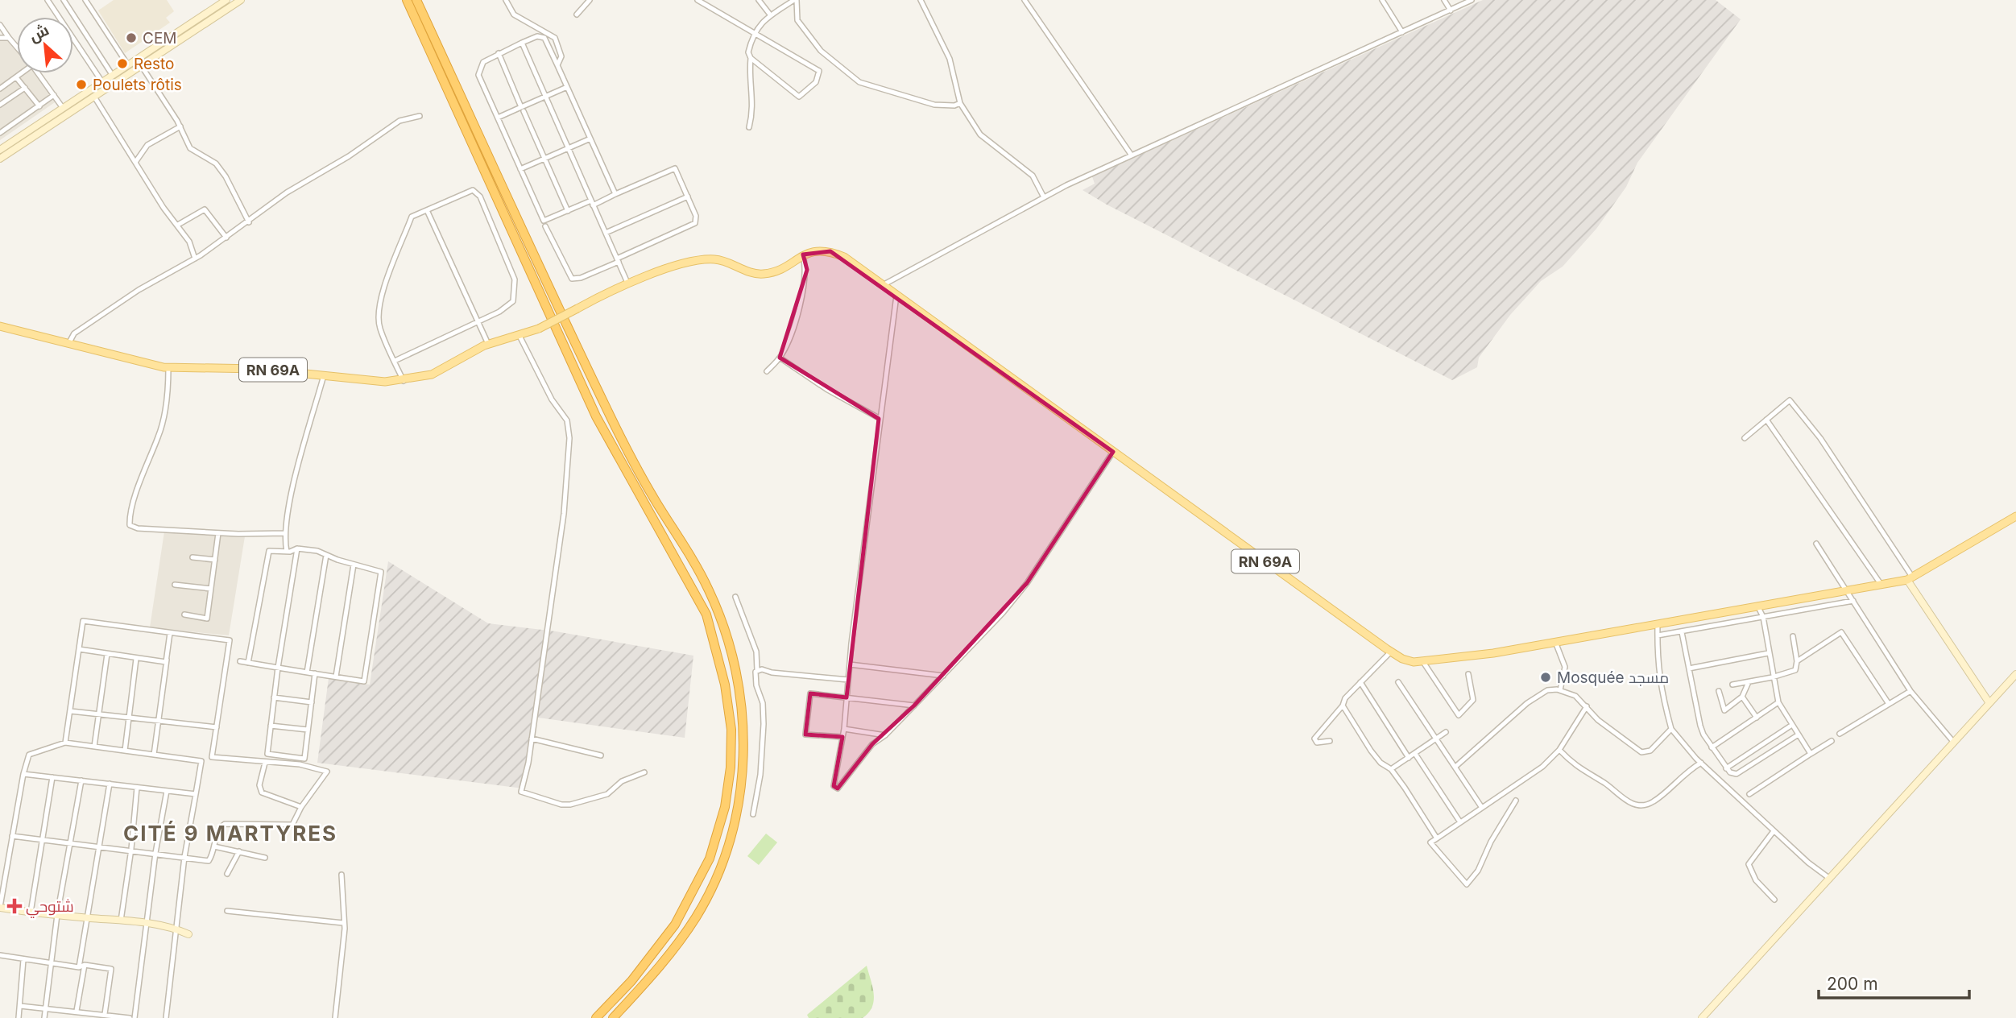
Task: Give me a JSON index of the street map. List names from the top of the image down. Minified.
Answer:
{"streets":{"main road":["RN 69A"]},"districts":["CITÉ 9 MARTYRES"],"places":{"other":["CEM","Resto","Poulets rôtis","Mosquée مسجد"],"health":["شتوحي"]},"scale_bar":"200 m","north":"top left"}
